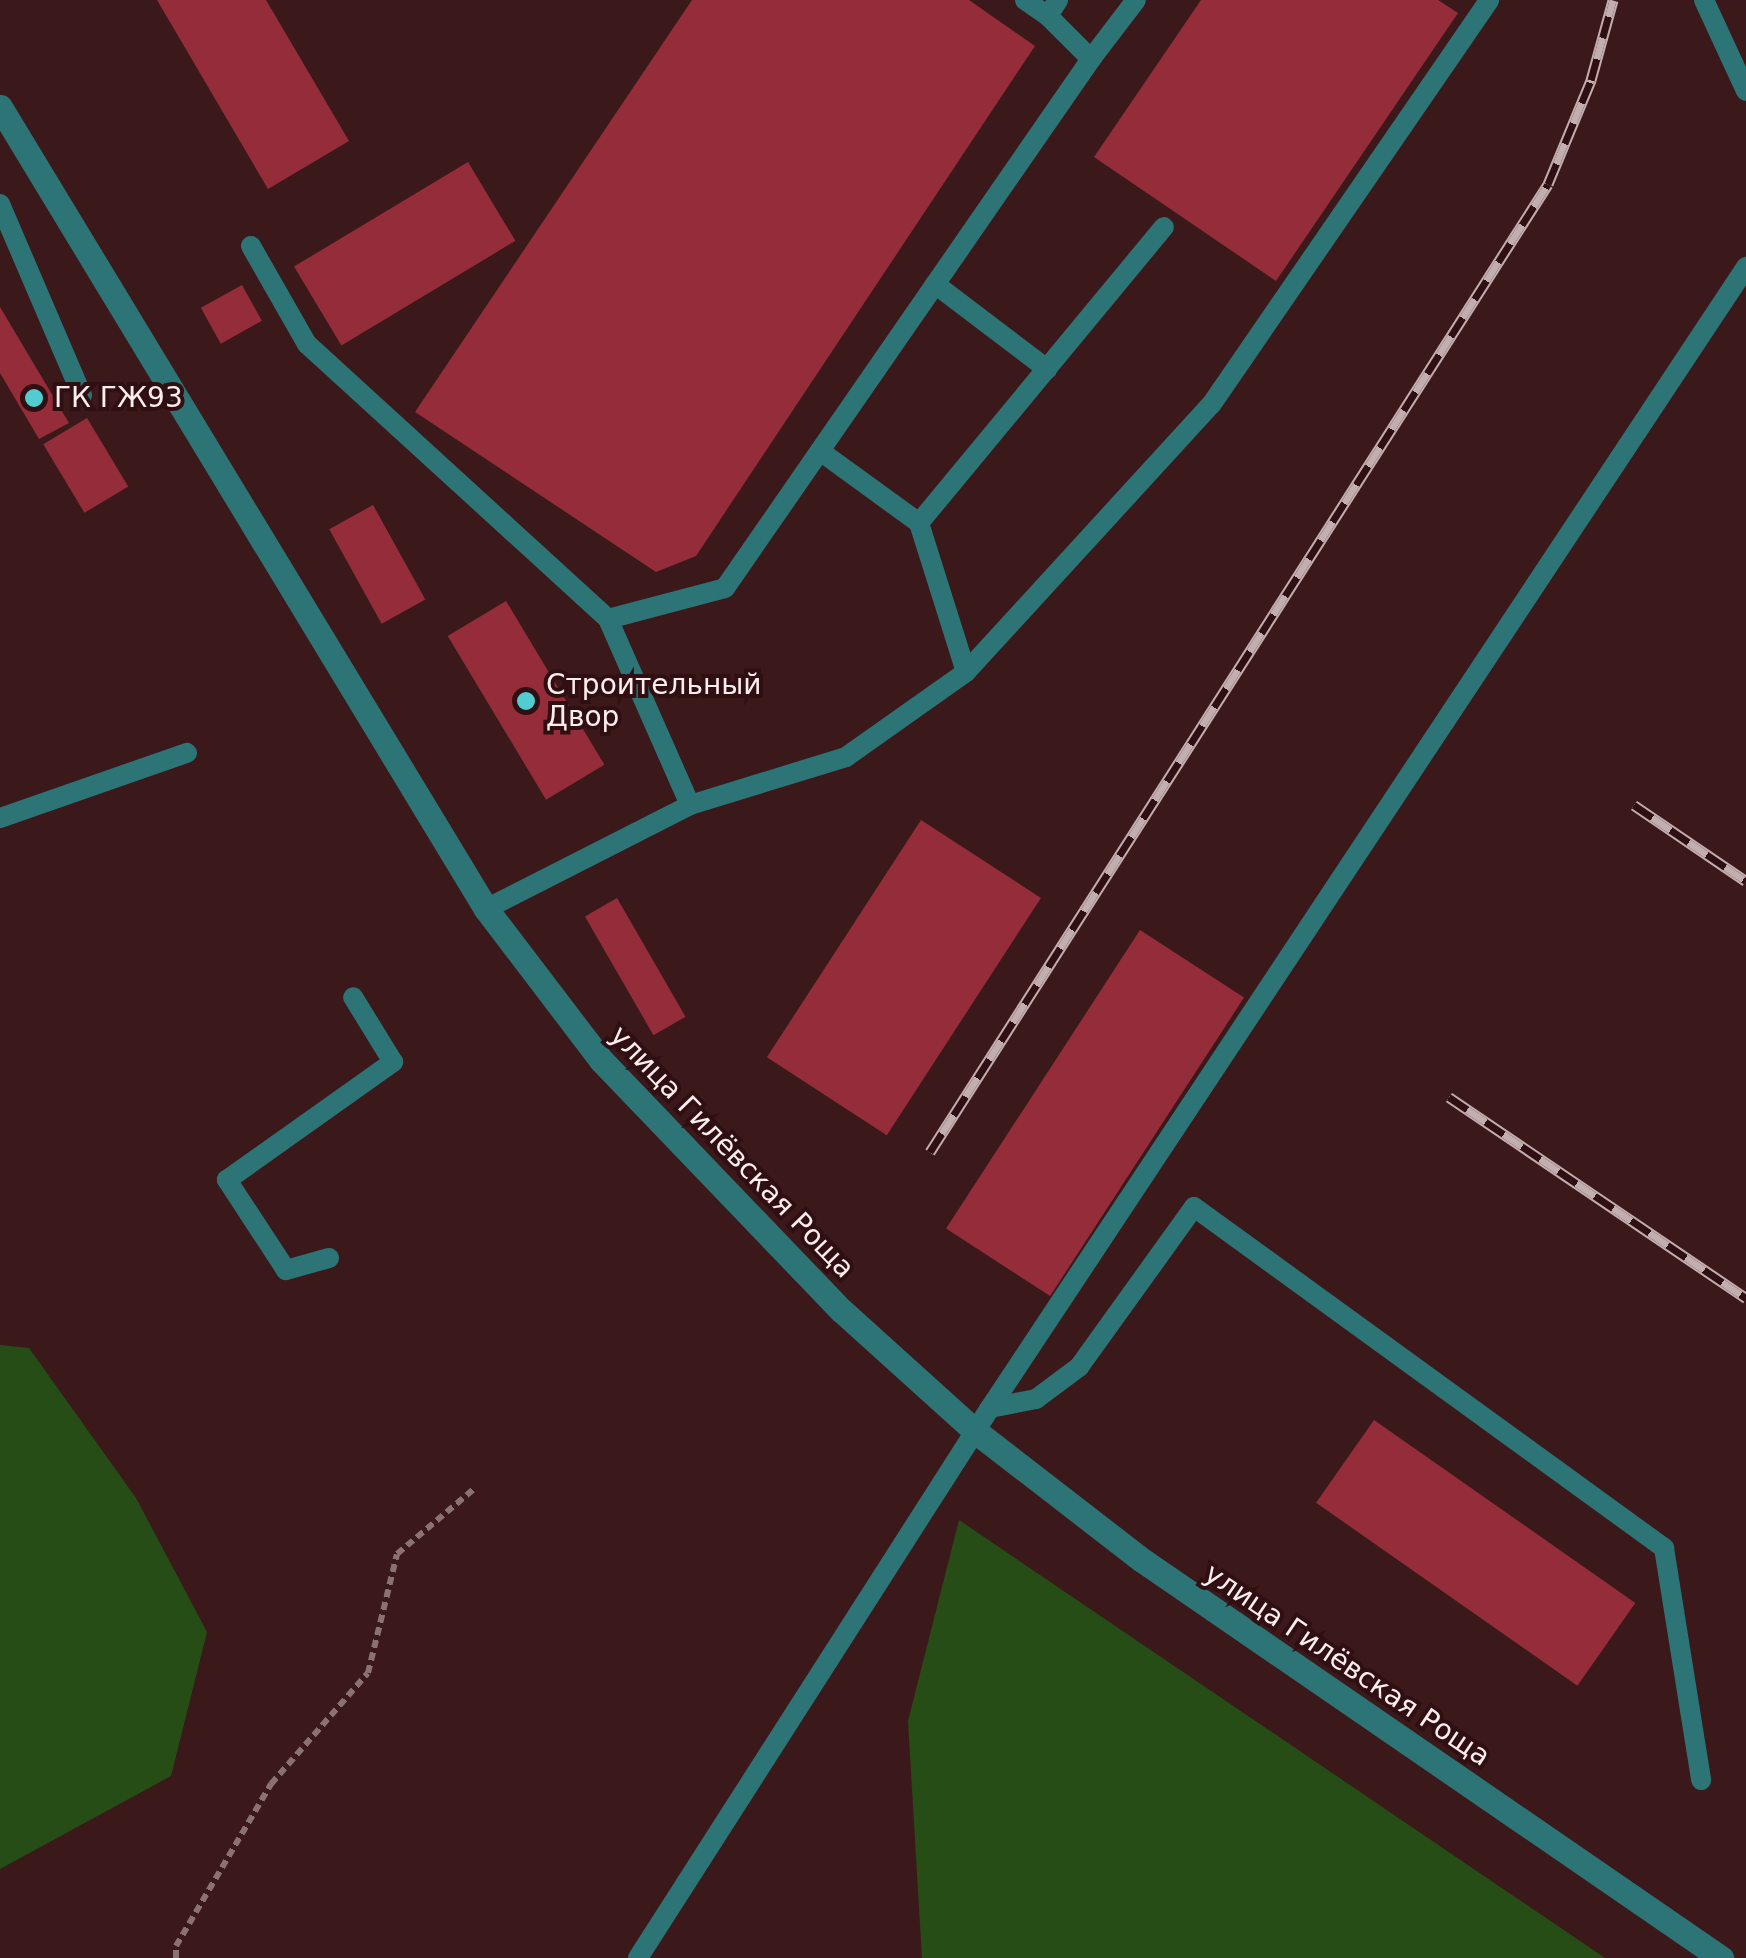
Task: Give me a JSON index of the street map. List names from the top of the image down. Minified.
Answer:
{"streets":{"street":["улица Гилёвская Роща"]},"places":["ГК ГЖ93","Строительный Двор"]}
